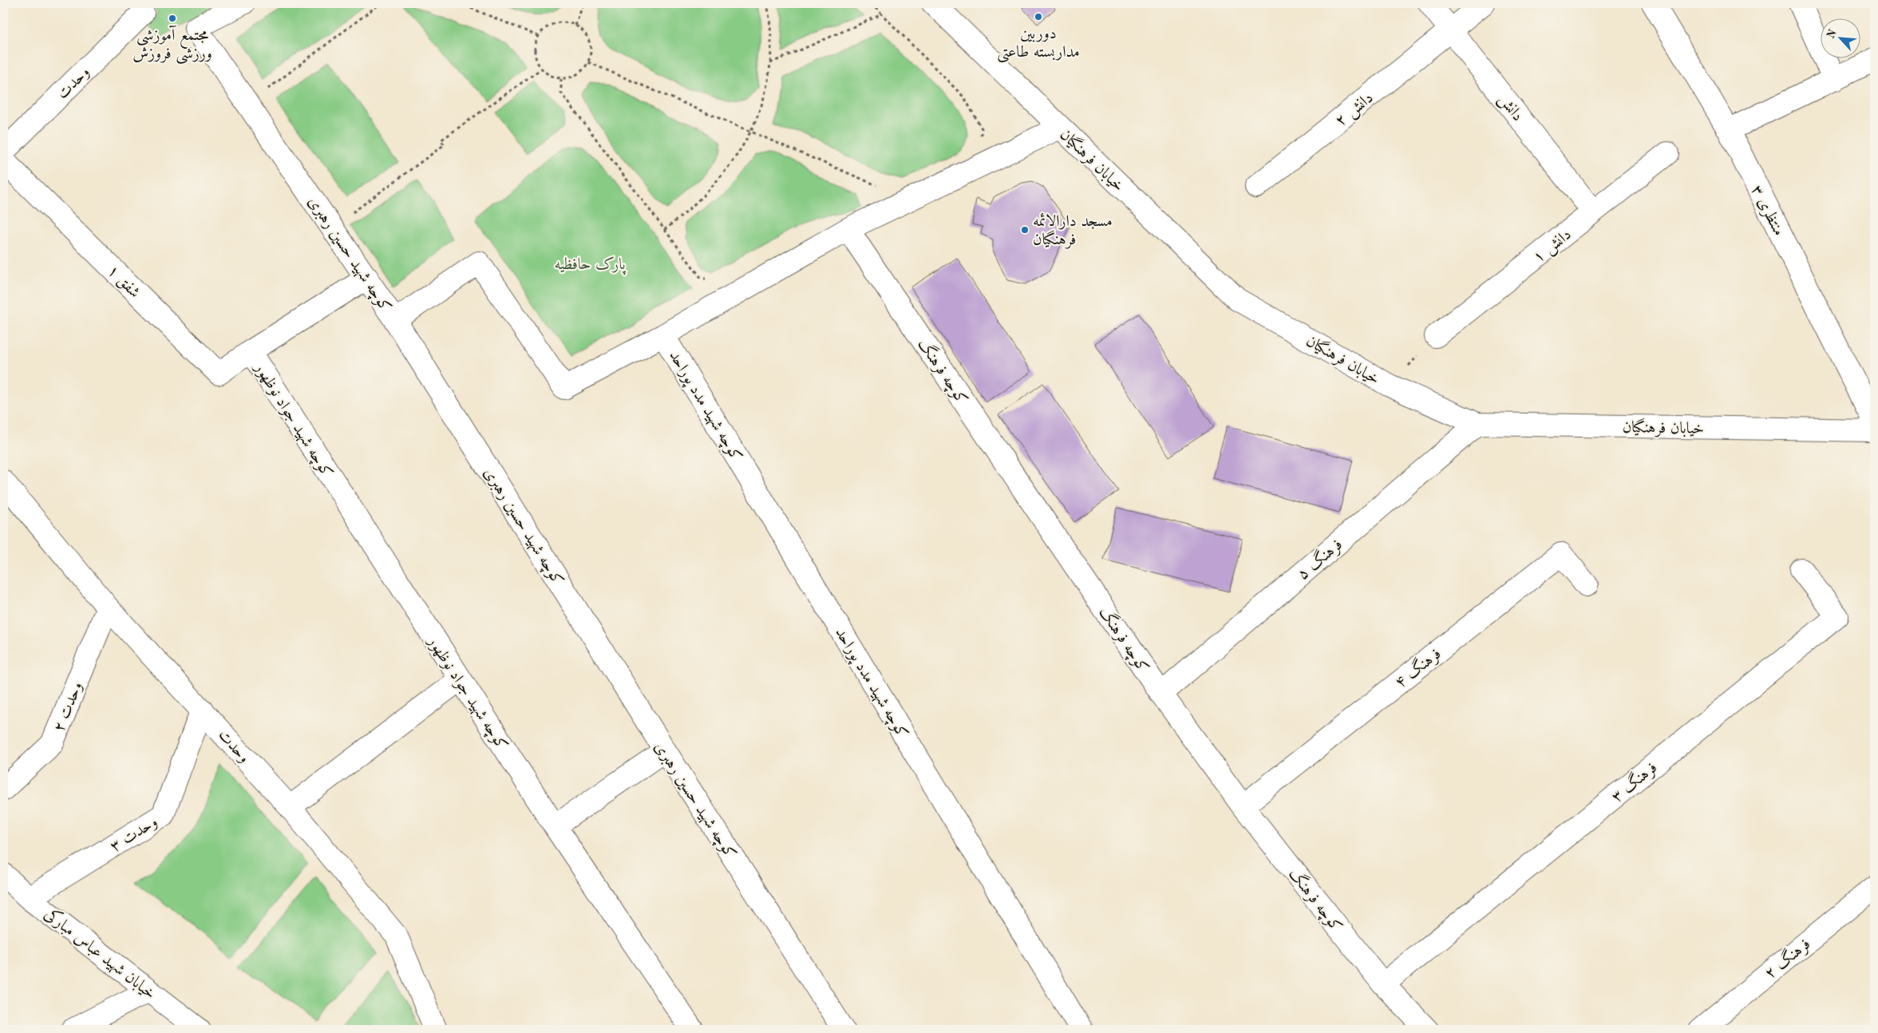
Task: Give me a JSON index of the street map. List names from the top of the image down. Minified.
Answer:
{"streets":{"street":["وحدت","دانش","دانش ۲","خیابان فرهنگیان","منتظری ۳","دانش ۱","کوچه شهید حسین رهبری","شفق ۱","کوچه فرهنگ","کوچه شهید مدد پوراحد","کوچه شهید جواد نوظهور","فرهنگ ۵","فرهنگ ۴","وحدت ۲","فرهنگ ۳","وحدت ۳","خیابان شهید عباس مبارکی","فرهنگ ۲"]},"crossings":[["وحدت","وحدت ۲"],["وحدت","وحدت ۳"],["دانش","دانش ۲"],["دانش","دانش ۱"],["خیابان فرهنگیان","فرهنگ ۵"],["شفق ۱","کوچه شهید جواد نوظهور"],["کوچه فرهنگ","فرهنگ ۵"],["کوچه فرهنگ","فرهنگ ۴"],["کوچه فرهنگ","فرهنگ ۳"],["وحدت ۳","خیابان شهید عباس مبارکی"]],"parks":["پارک حافظیه"],"places":["دوربین مداربسته طاعتی","مجتمع آموزشی ورزشی فروزش","مسجد دارالائمه فرهنگیان"],"north":"top left"}
